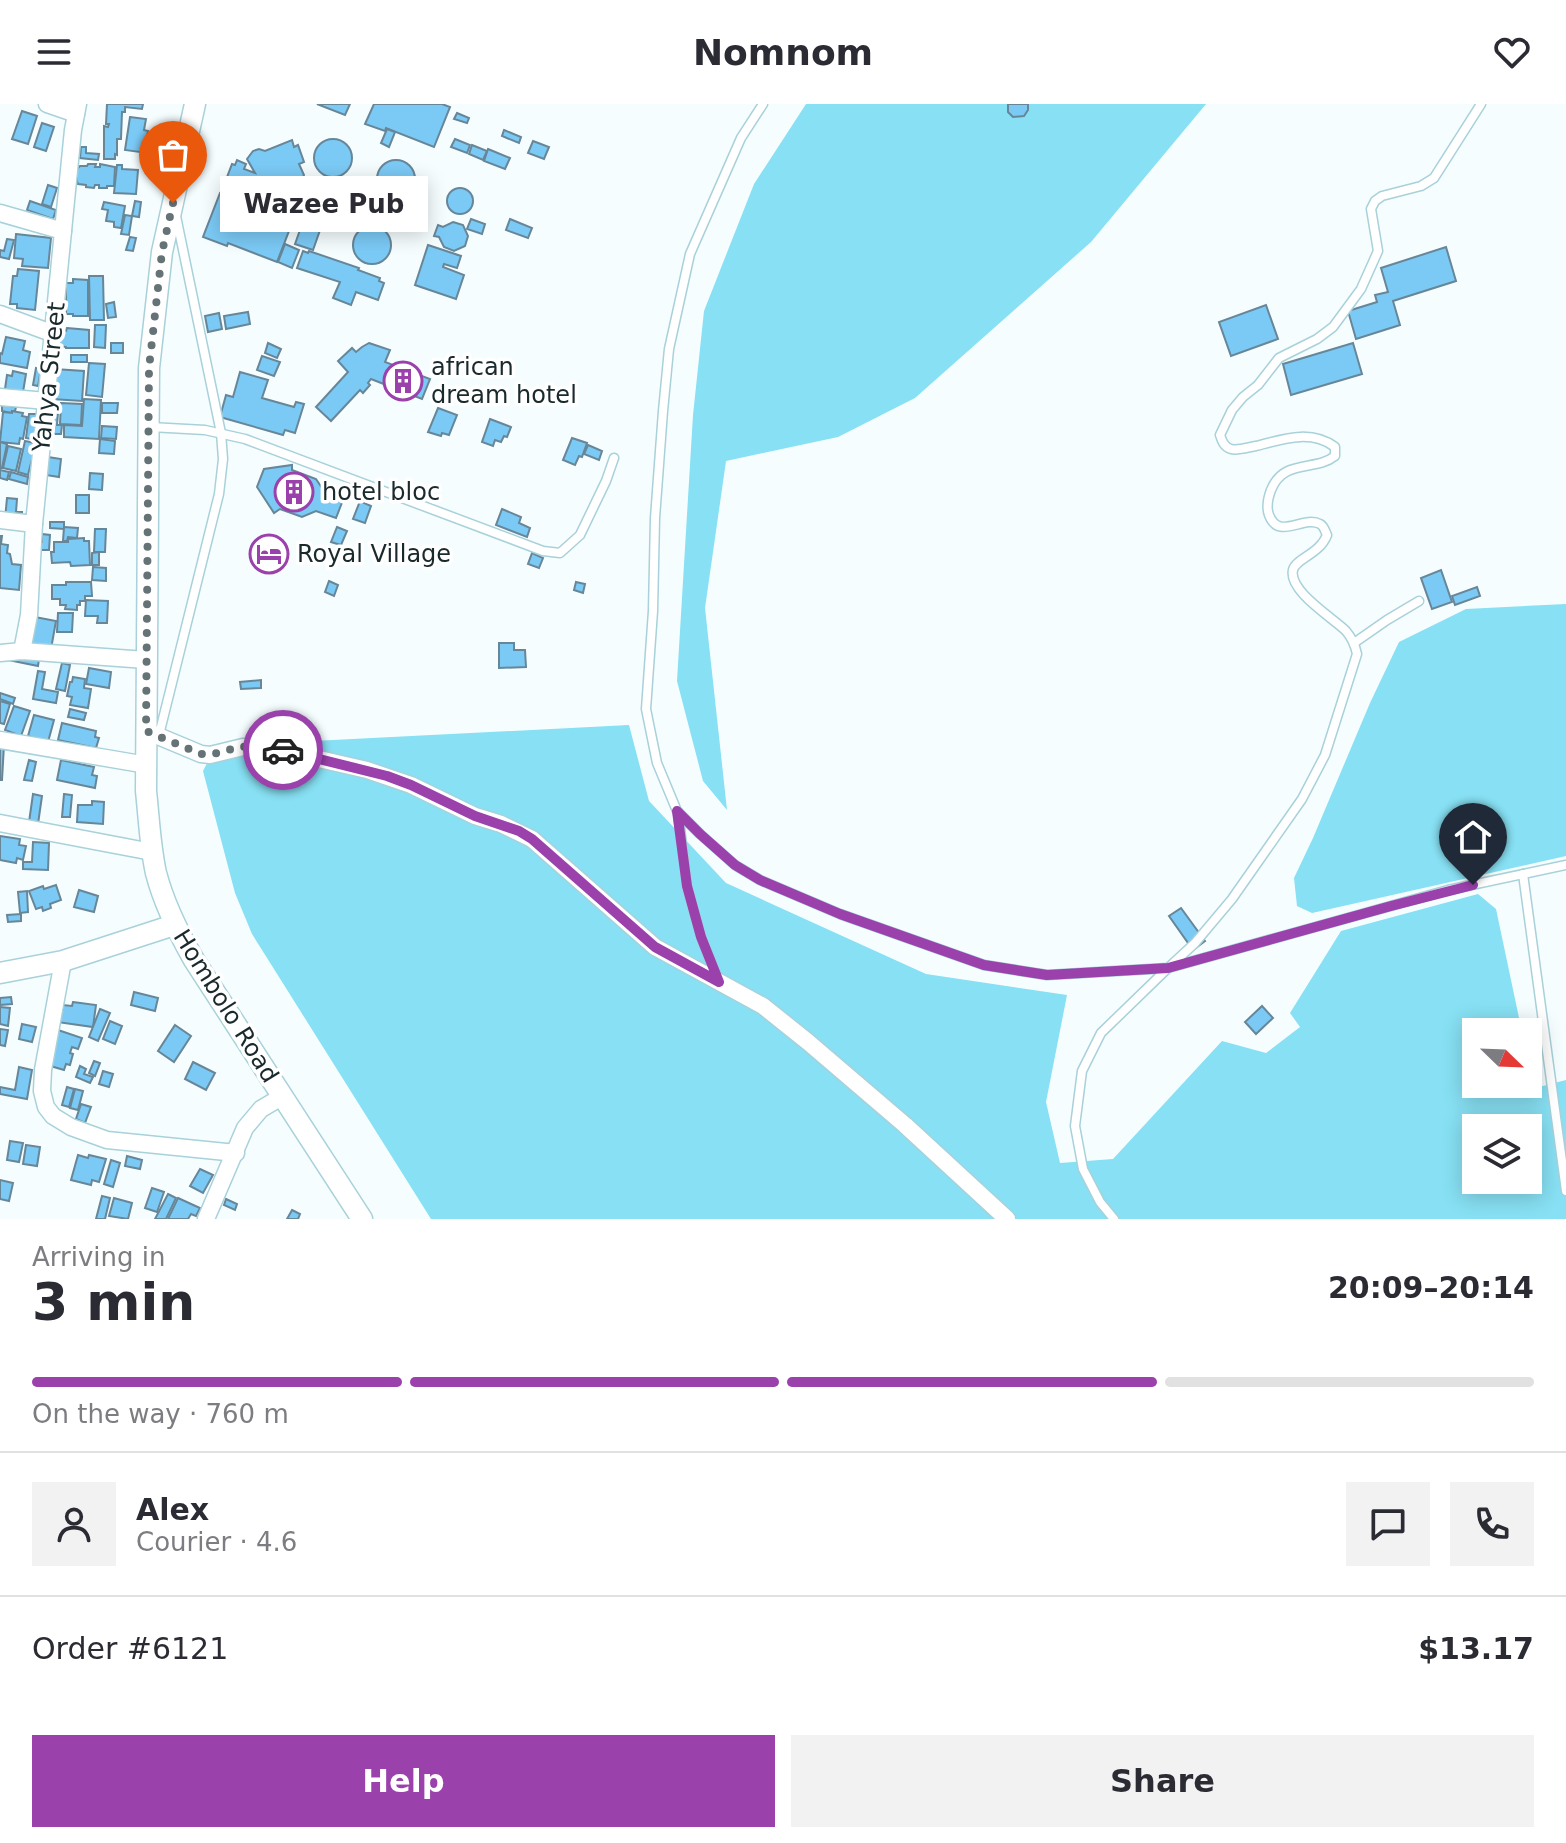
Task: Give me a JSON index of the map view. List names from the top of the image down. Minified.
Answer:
{"streets":{"street":["Yahya Street","Hombolo Road"]},"places":{"other":["Wazee Pub"],"building":["african dream hotel","hotel bloc"],"hotel":["Royal Village"]},"north":"bottom right","page":{"header":"Nomnom","bubble":"Wazee Pub","heading":["3 min","Arriving in","20:09–20:14"],"panel":["Alex","Courier · 4.6","Order #6121","$13.17"],"bar":"On the way · 760 m","buttons":["Help","Share"]}}
